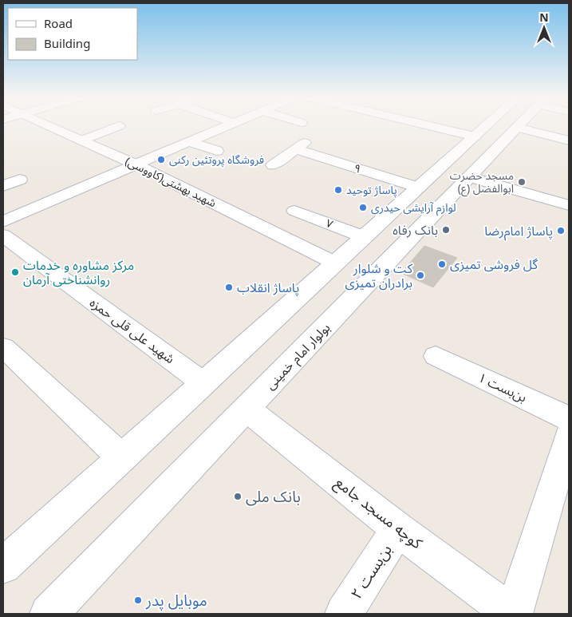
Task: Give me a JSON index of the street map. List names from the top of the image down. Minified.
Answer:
{"streets":{"street":["۹","شهید بهشتی(کاووسی)","۷","شهید علی قلی حمزه","بولوار امام خمینی","بن‌بست ۱","کوچه مسجد جامع","بن‌بست ۲"]},"crossings":[["بولوار امام خمینی","کوچه مسجد جامع"],["کوچه مسجد جامع","بن‌بست ۲"]],"places":["فروشگاه پروتئین رکنی","مسجد حضرت ابوالفضل (ع)","پاساژ توحید","لوازم آرایشی حیدری","بانک رفاه","پاساژ امام‌رضا","گل فروشی تمیزی","مرکز مشاوره و خدمات روانشناختی آرمان","کت و شلوار برادران تمیزی","پاساژ انقلاب","بانک ملی","موبایل پدر"],"legend":["Road","Building"],"north":"top"}
